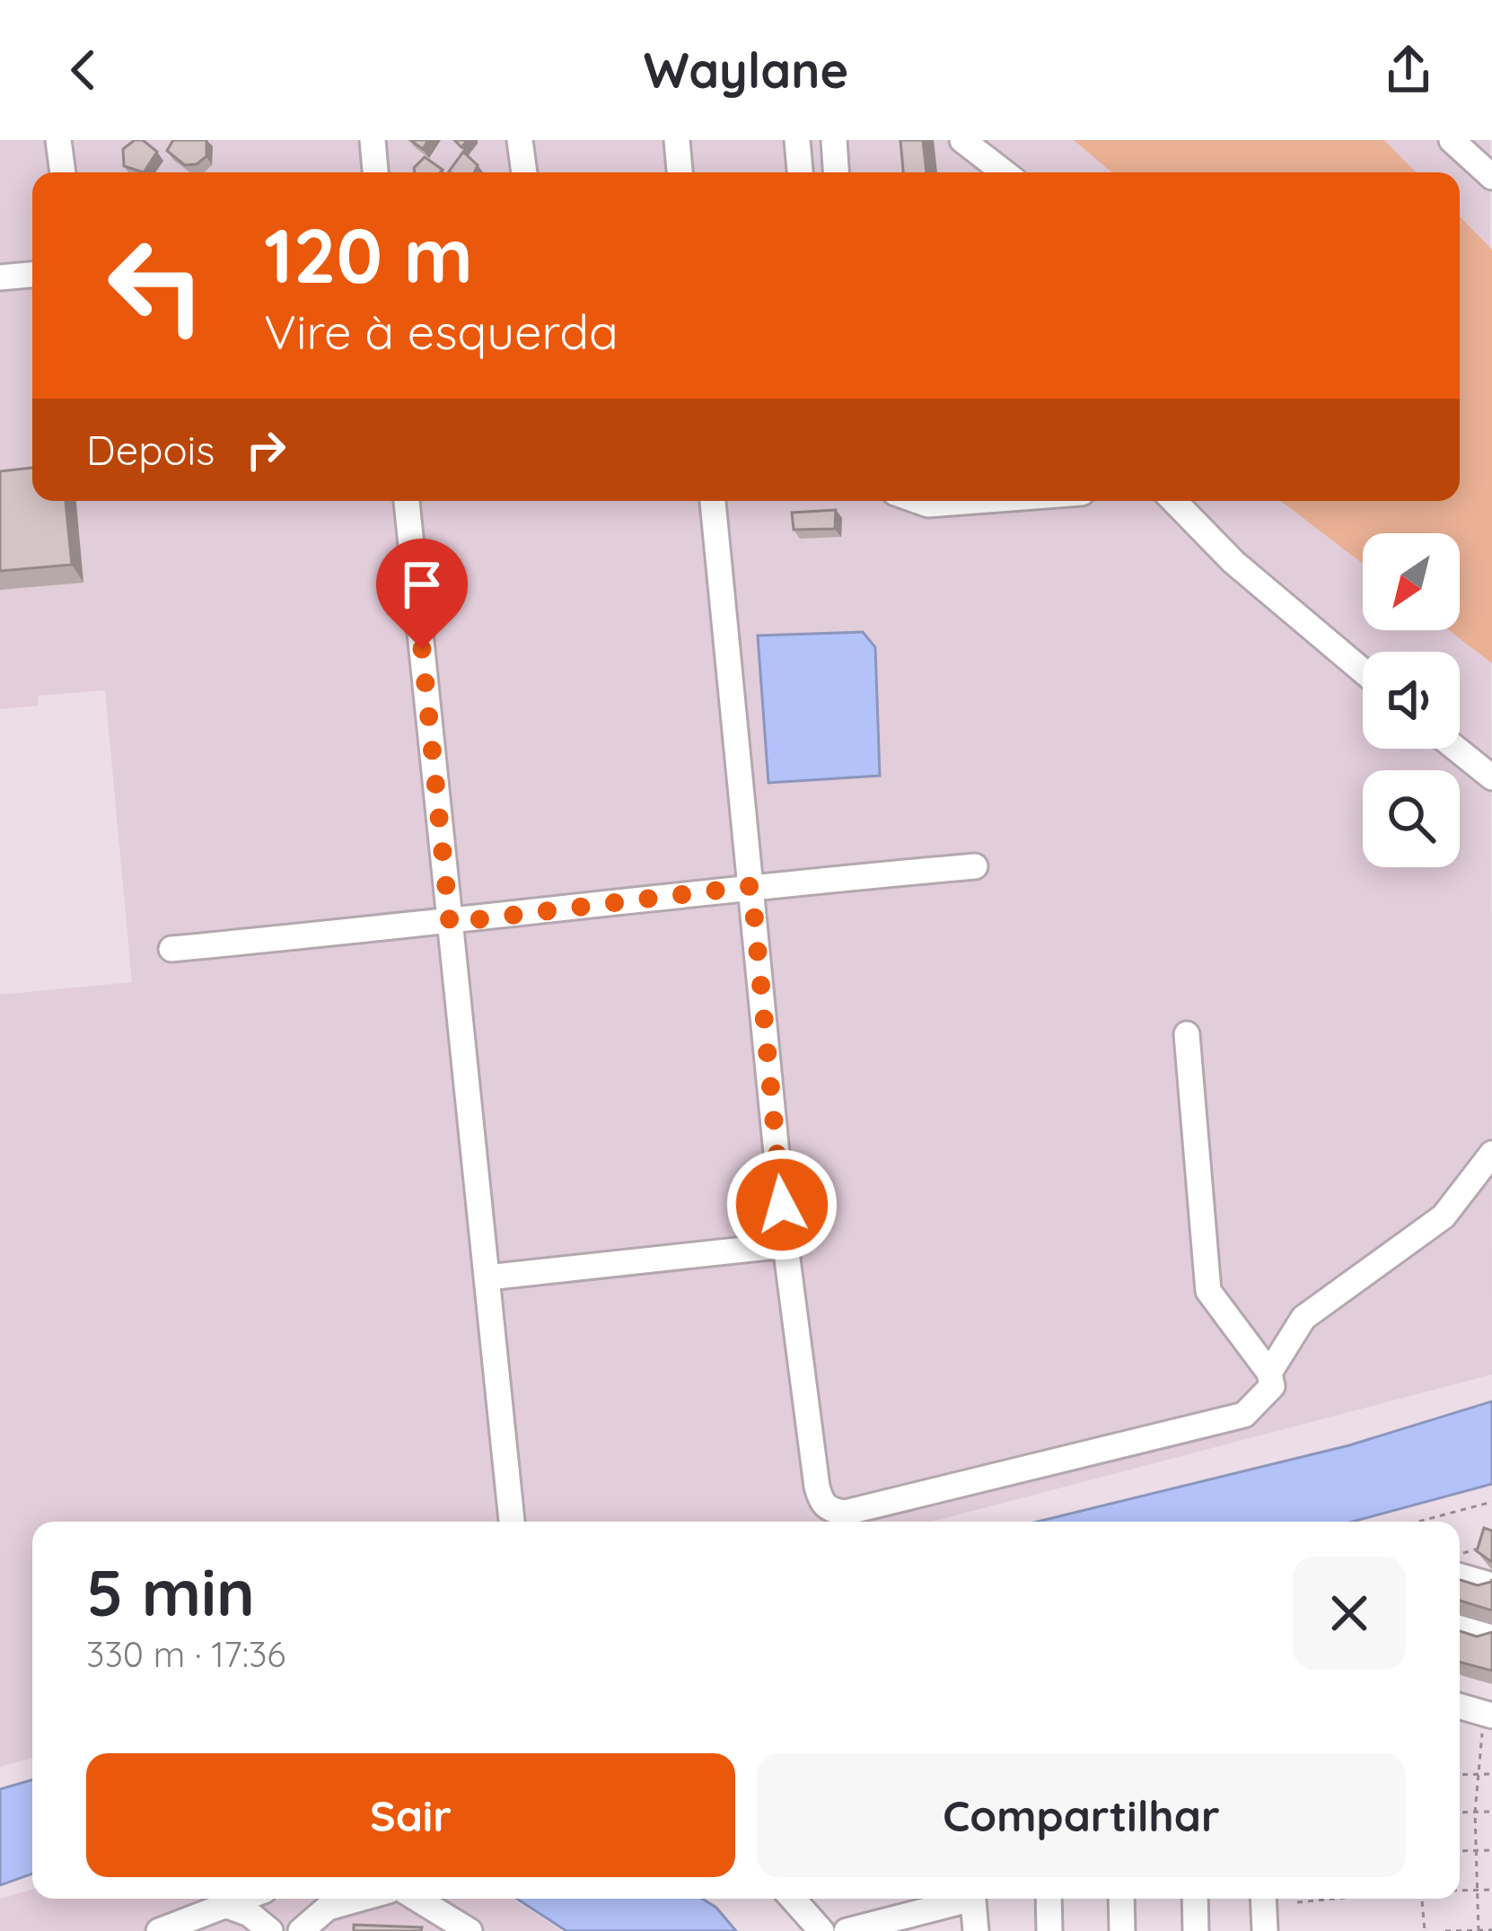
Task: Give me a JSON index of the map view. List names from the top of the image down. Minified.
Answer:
{"north":"bottom left","page":{"header":"Waylane","turn":["120 m","Vire à esquerda"],"then":"Depois","heading":["5 min","330 m · 17:36"],"buttons":["Sair","Compartilhar"]}}
